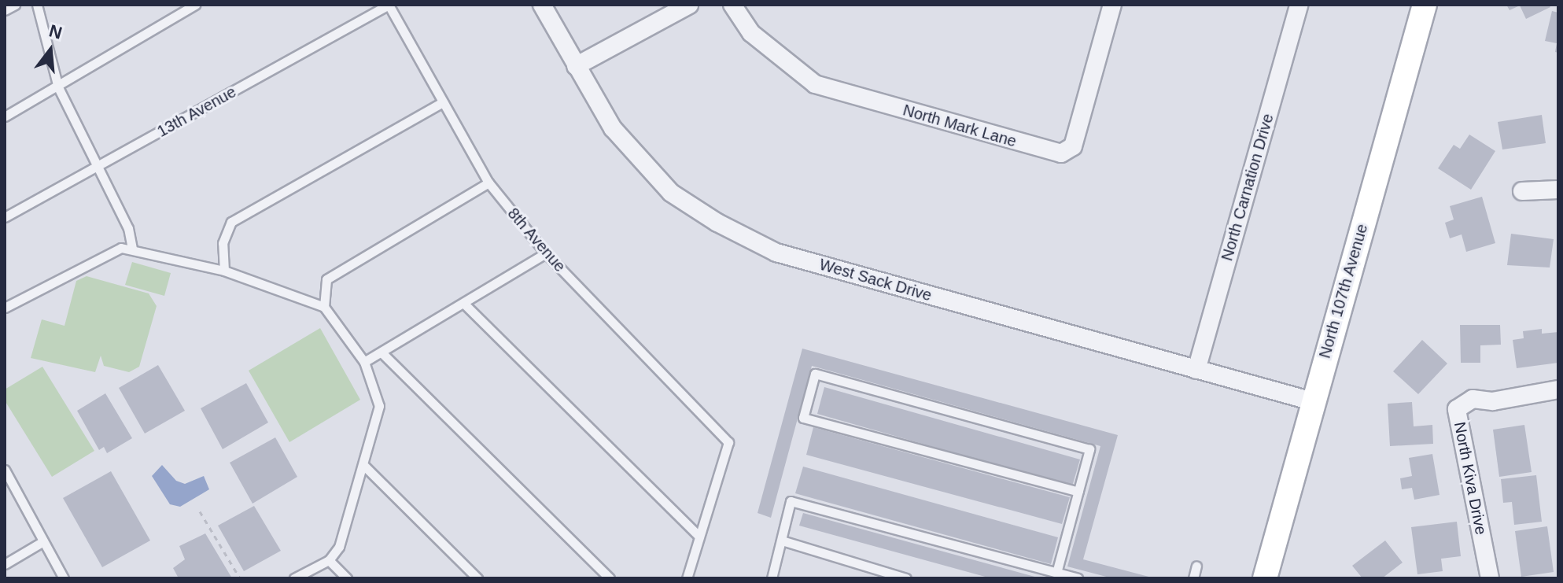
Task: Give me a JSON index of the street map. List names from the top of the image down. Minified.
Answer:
{"streets":{"main road":["North 107th Avenue"],"street":["North Mark Lane","North Carnation Drive","West Sack Drive","North Kiva Drive"],"lane":["13th Avenue","8th Avenue"]},"crossings":[["13th Avenue","8th Avenue"],["North Carnation Drive","West Sack Drive"],["West Sack Drive","North 107th Avenue"]],"north":"top"}
